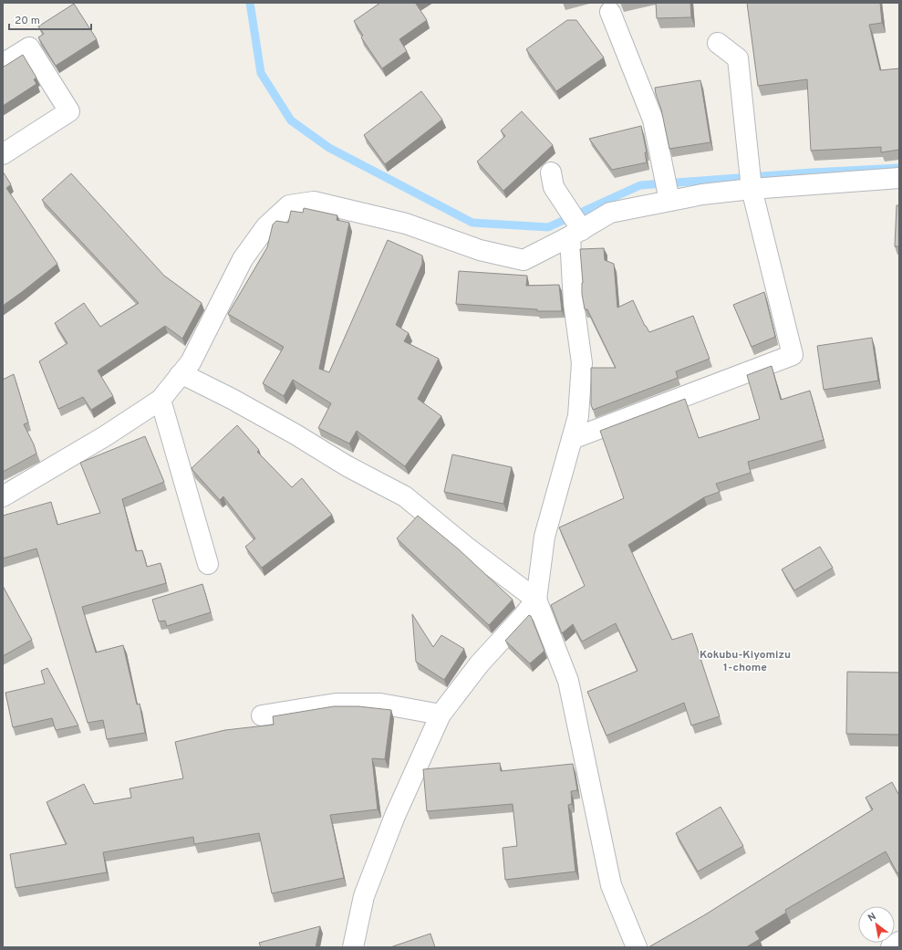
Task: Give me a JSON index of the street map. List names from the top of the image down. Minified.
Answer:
{"districts":["Kokubu-Kiyomizu 1-chome"],"scale_bar":"20 m","north":"top left"}
